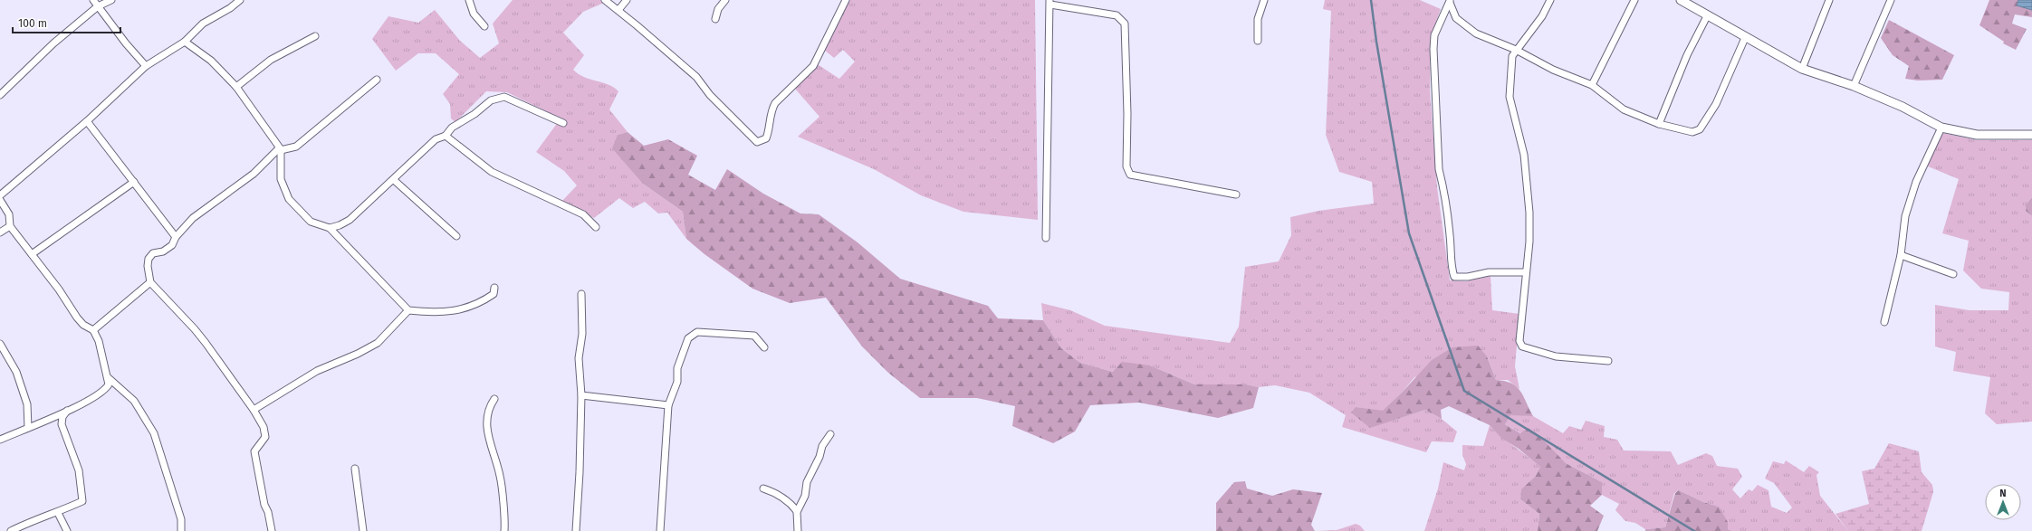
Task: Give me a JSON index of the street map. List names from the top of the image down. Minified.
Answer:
{"scale_bar":"100 m","north":"top"}
